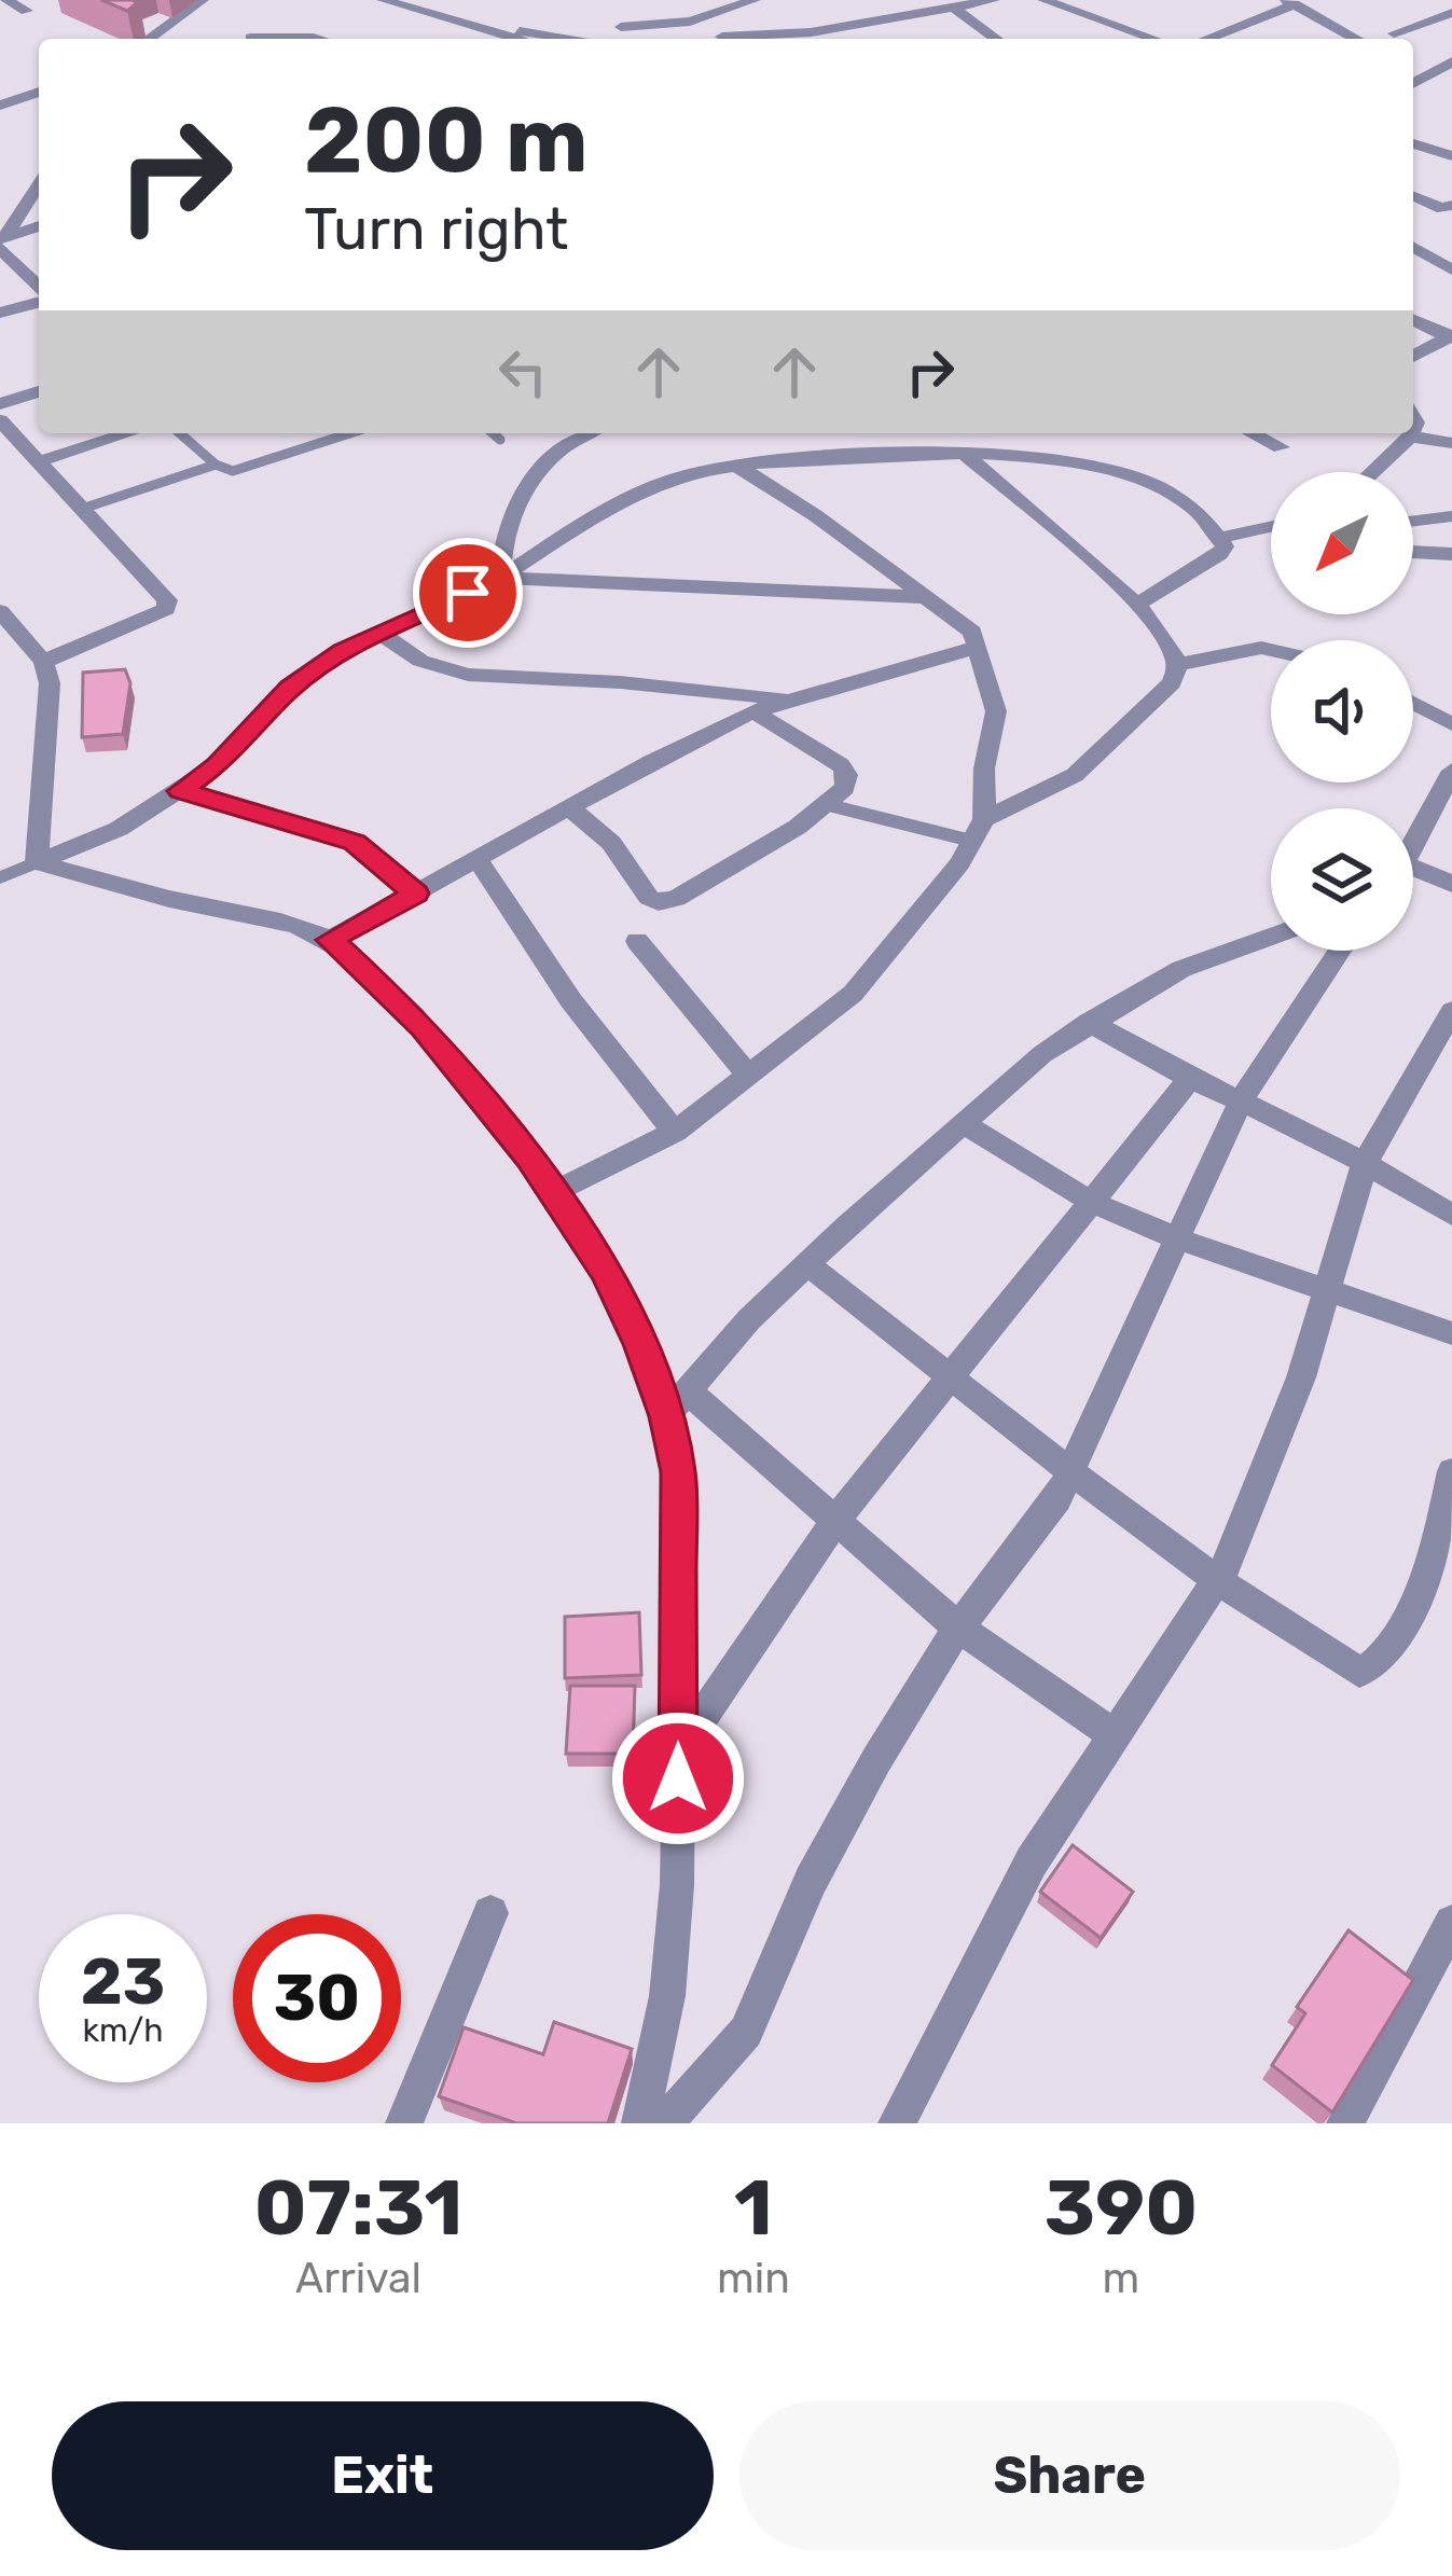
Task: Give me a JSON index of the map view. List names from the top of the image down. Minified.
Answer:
{"north":"bottom left","page":{"turn":["200 m","Turn right"],"speed":"23 km/h","limit":"30","eta":["07:31","Arrival","1","min","390","m"],"buttons":["Exit","Share"]}}
